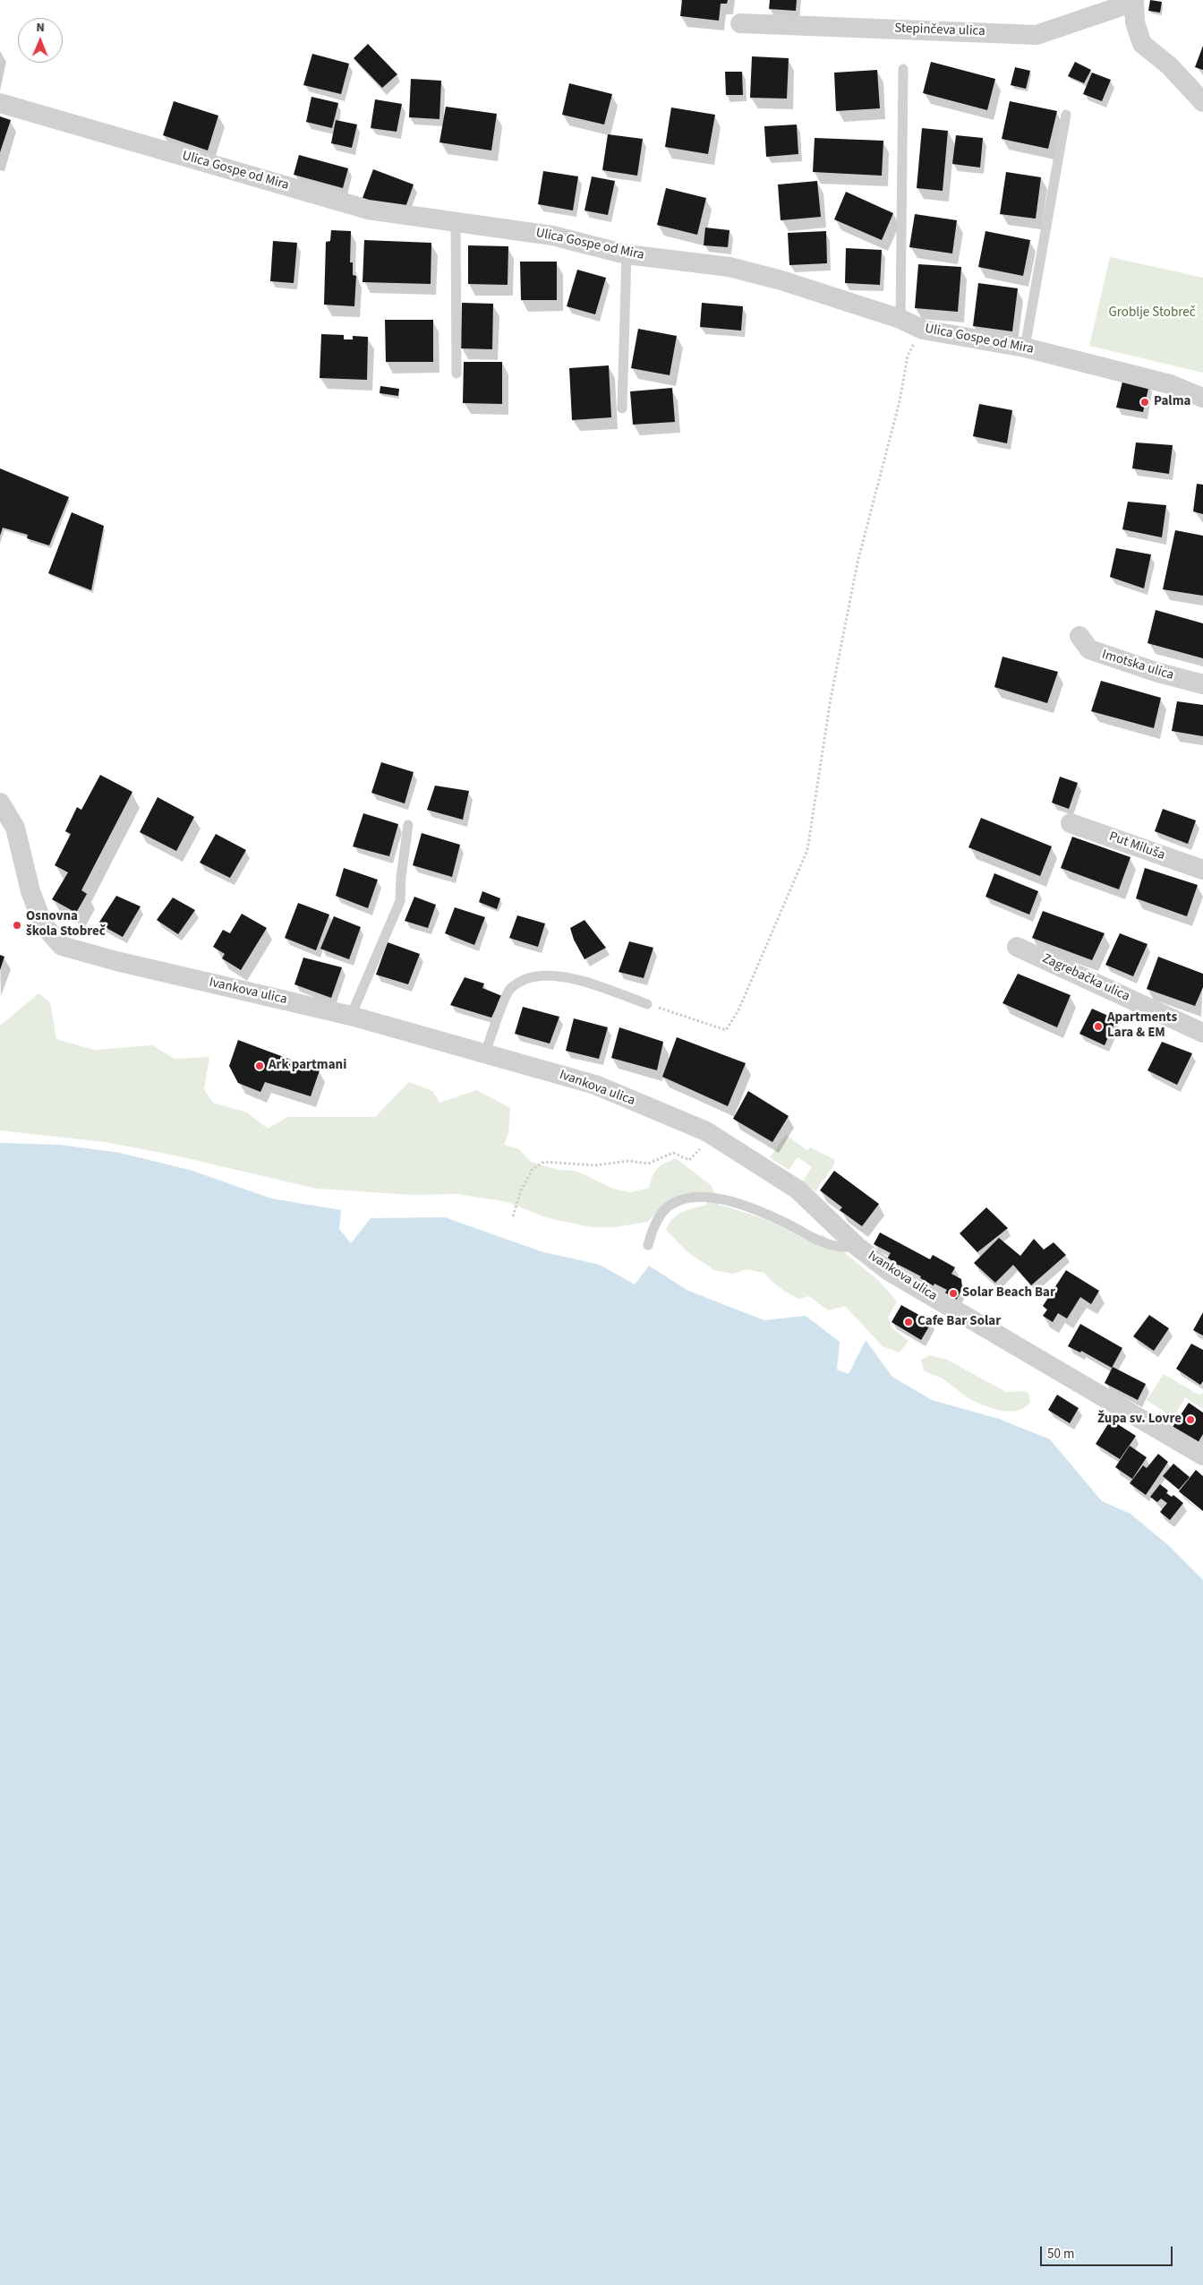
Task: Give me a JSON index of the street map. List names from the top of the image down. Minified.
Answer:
{"streets":{"street":["Stepinčeva ulica","Ulica Gospe od Mira","Imotska ulica","Put Miluša","Zagrebačka ulica","Ivankova ulica"]},"parks":["Groblje Stobreč"],"places":["Palma","Osnovna škola Stobreč","Apartments Lara & EM","Ark partmani","Solar Beach Bar","Cafe Bar Solar","Župa sv. Lovre"],"scale_bar":"50 m","north":"top"}
